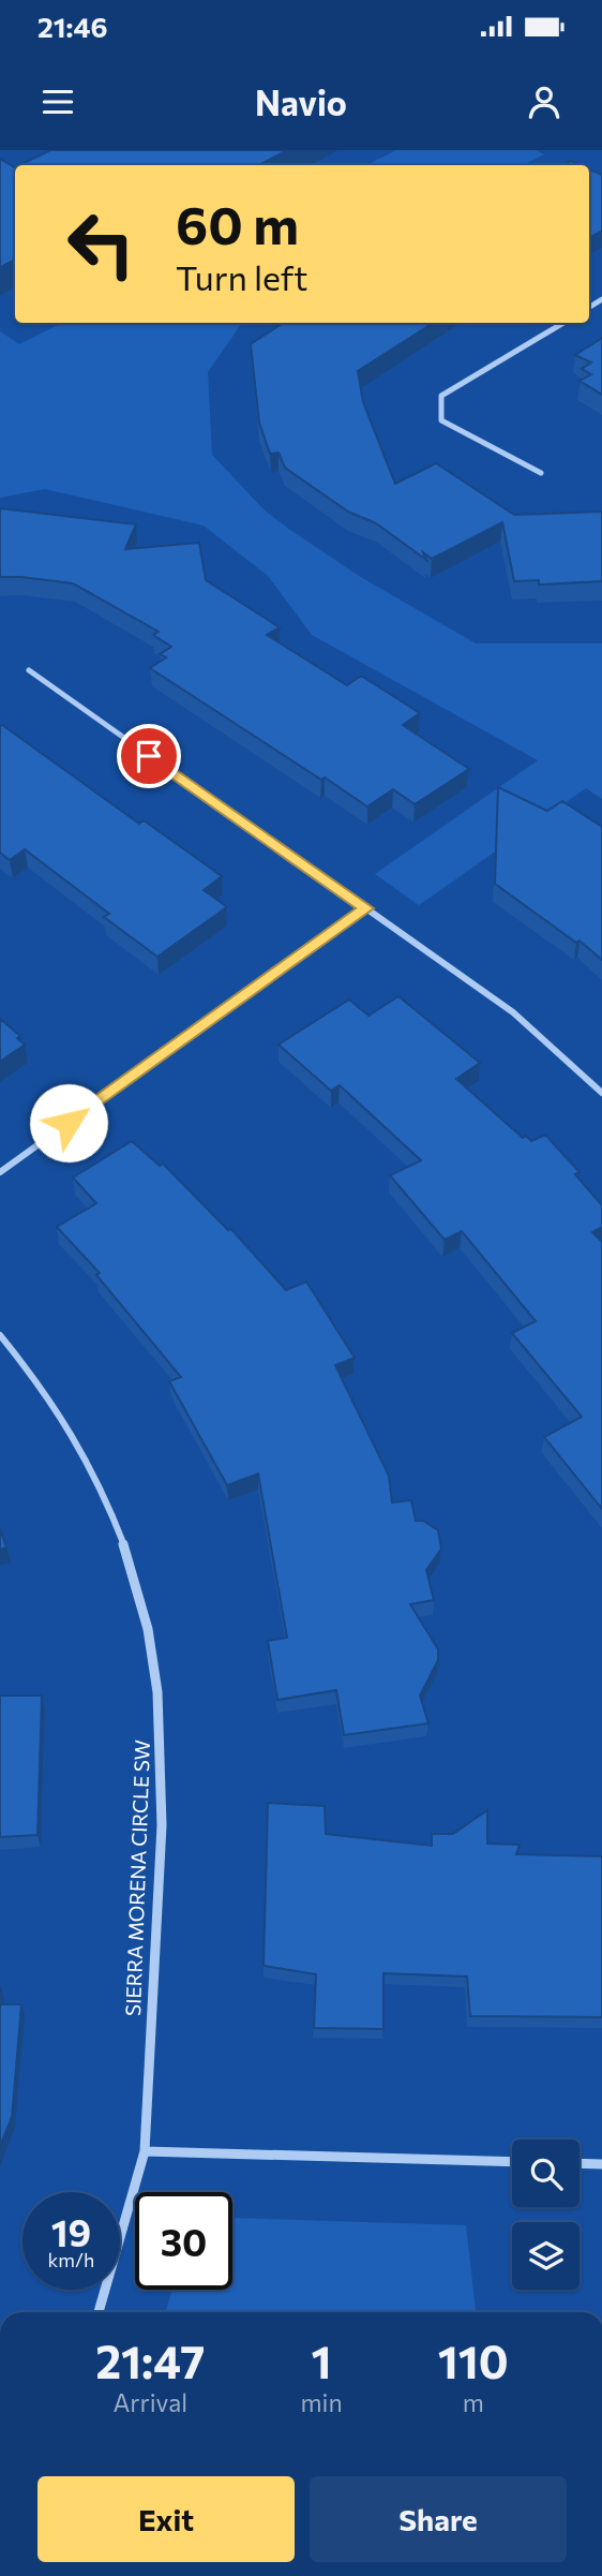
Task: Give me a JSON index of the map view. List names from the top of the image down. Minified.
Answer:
{"streets":{"street":["SIERRA MORENA CIRCLE SW"]},"page":{"status":"21:46","header":"Navio","turn":["60 m","Turn left"],"speed":"19 km/h","limit":"30","eta":["21:47","Arrival","1","min","110","m"],"buttons":["Exit","Share"]}}
